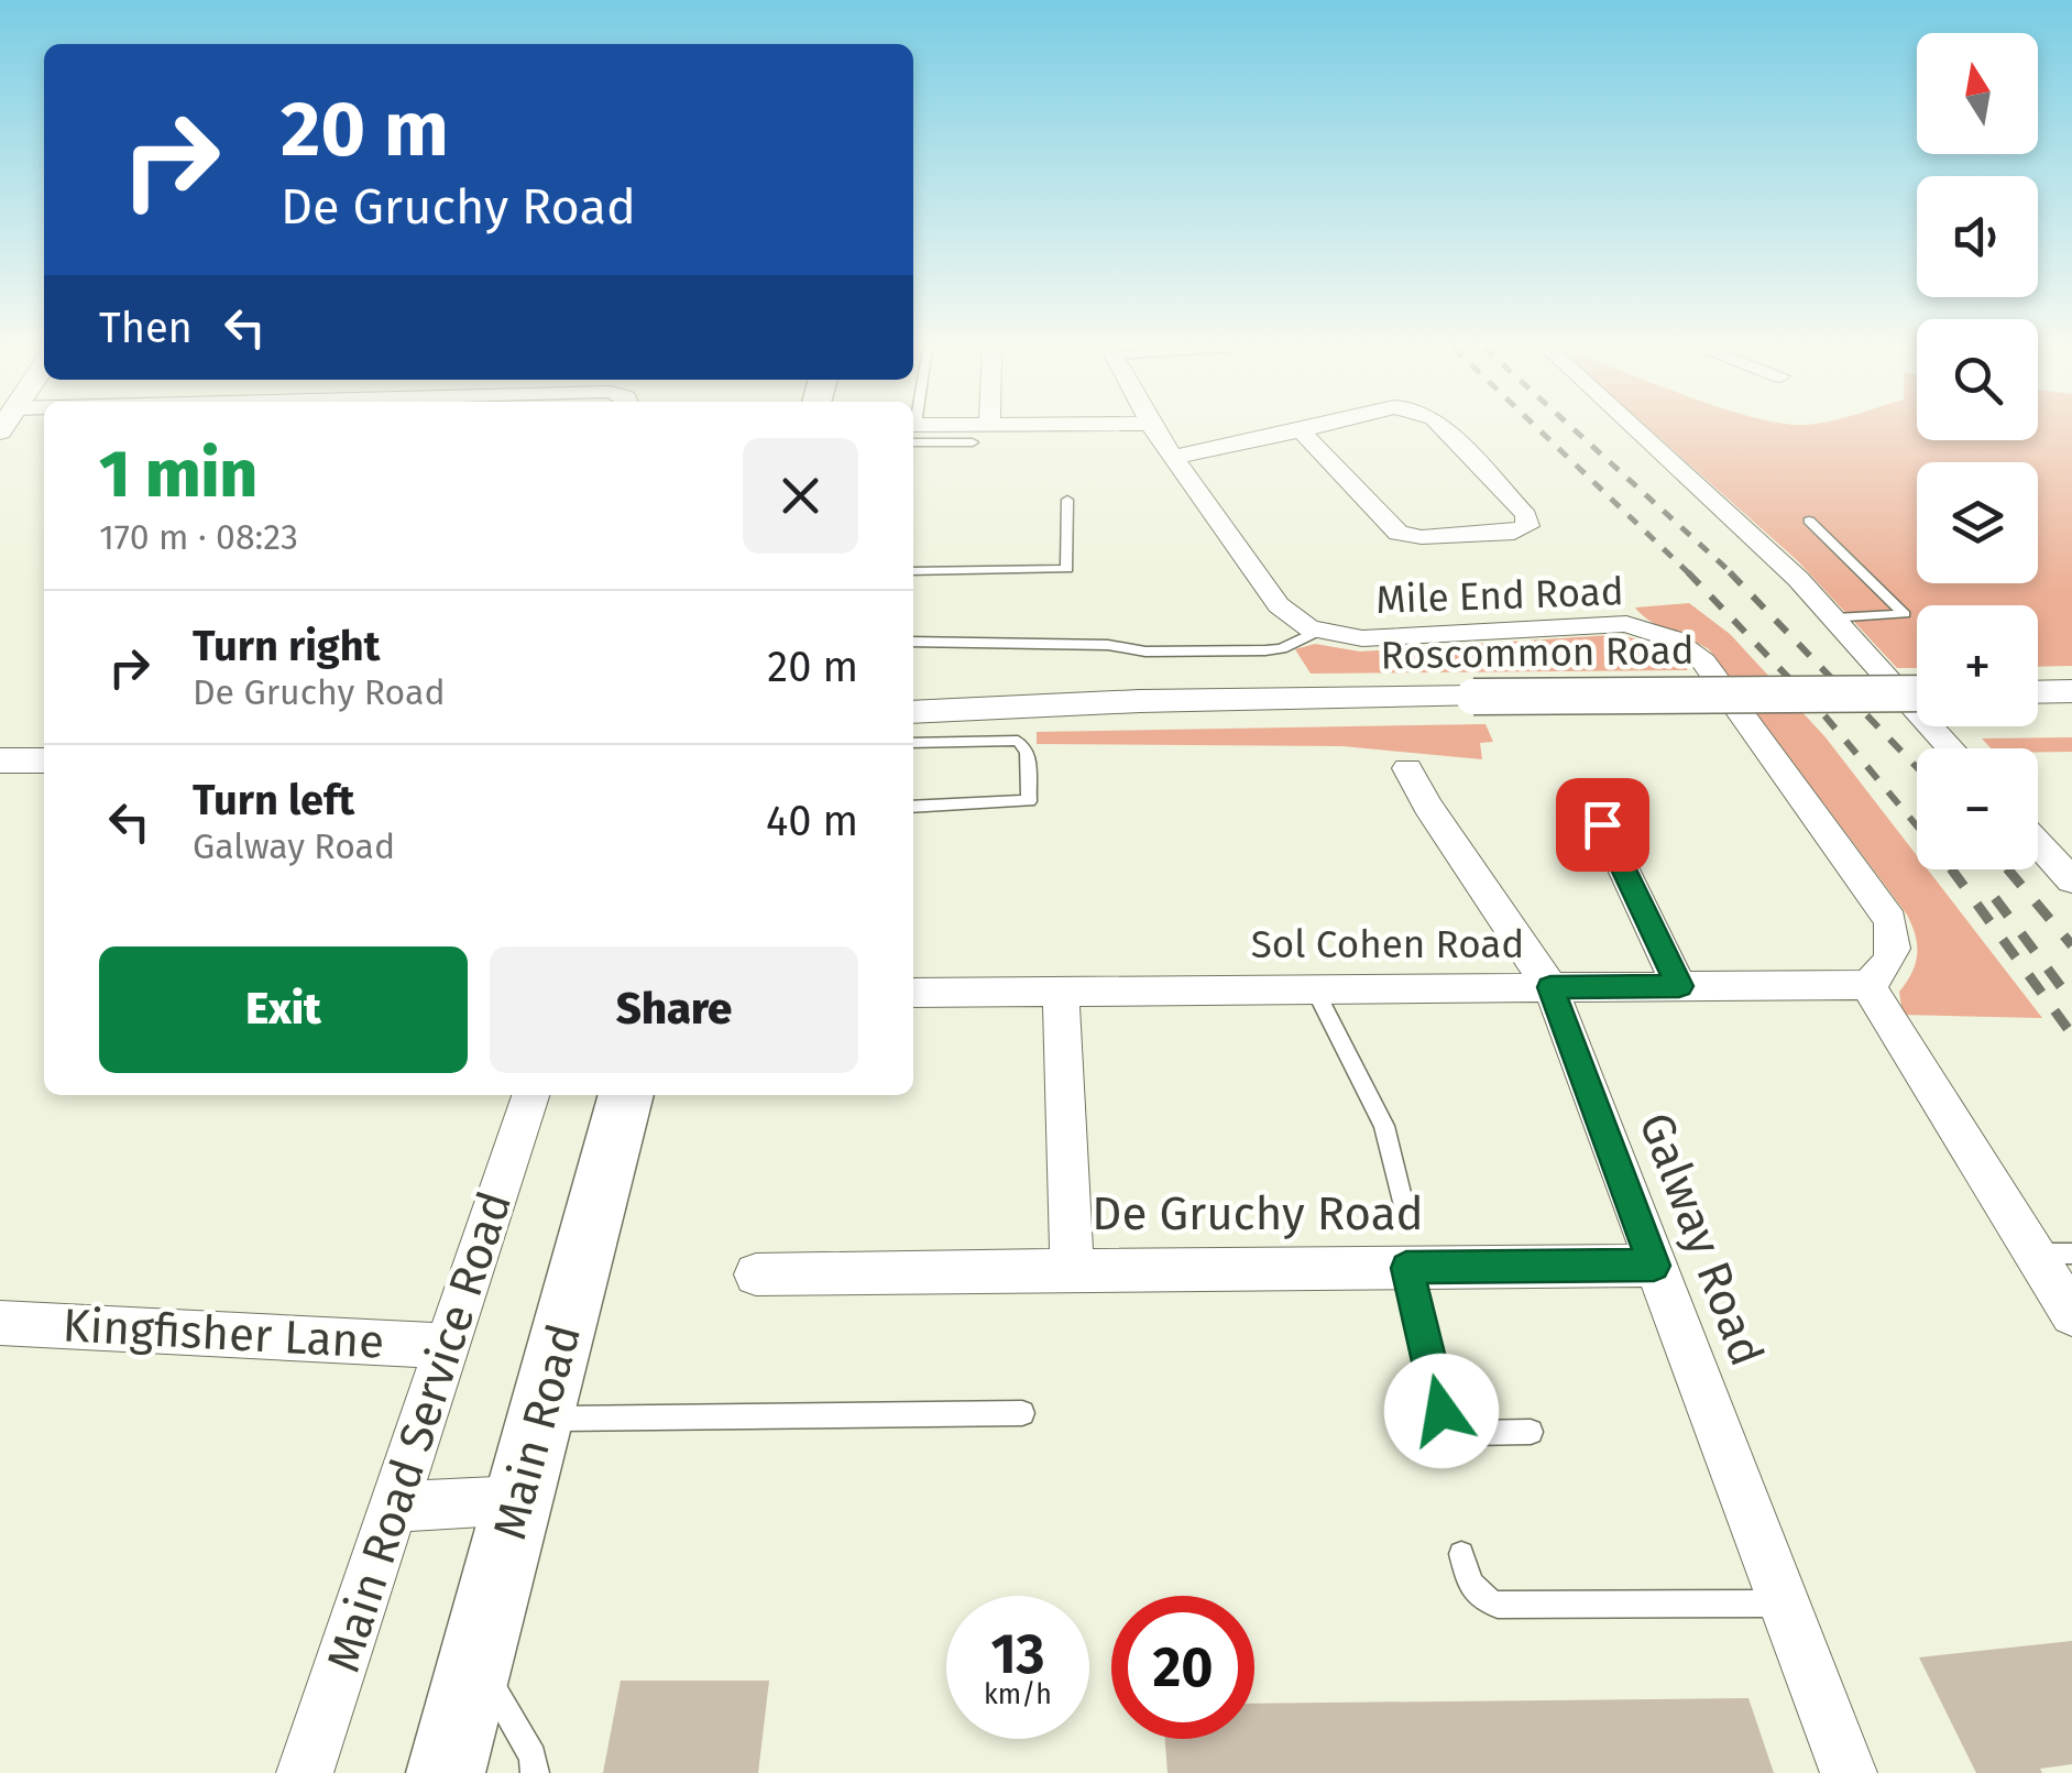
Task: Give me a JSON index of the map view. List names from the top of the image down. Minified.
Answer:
{"streets":{"main road":["Main Road"],"street":["Mile End Road","Roscommon Road","Sol Cohen Road","De Gruchy Road","Galway Road","Kingfisher Lane","Main Road Service Road"]},"crossings":[["Mile End Road","Sol Cohen Road"],["Sol Cohen Road","De Gruchy Road"],["Sol Cohen Road","Galway Road"],["De Gruchy Road","Galway Road"],["Kingfisher Lane","Main Road Service Road"]],"north":"top","page":{"map_buttons":["+","−"],"turn":["20 m","De Gruchy Road"],"then":"Then","heading":["1 min","170 m · 08:23"],"list":[{"name":"Turn right","note":"De Gruchy Road","value":"20 m"},{"name":"Turn left","note":"Galway Road","value":"40 m"}],"buttons":["Exit","Share"],"speed":"13 km/h","limit":"20"}}
